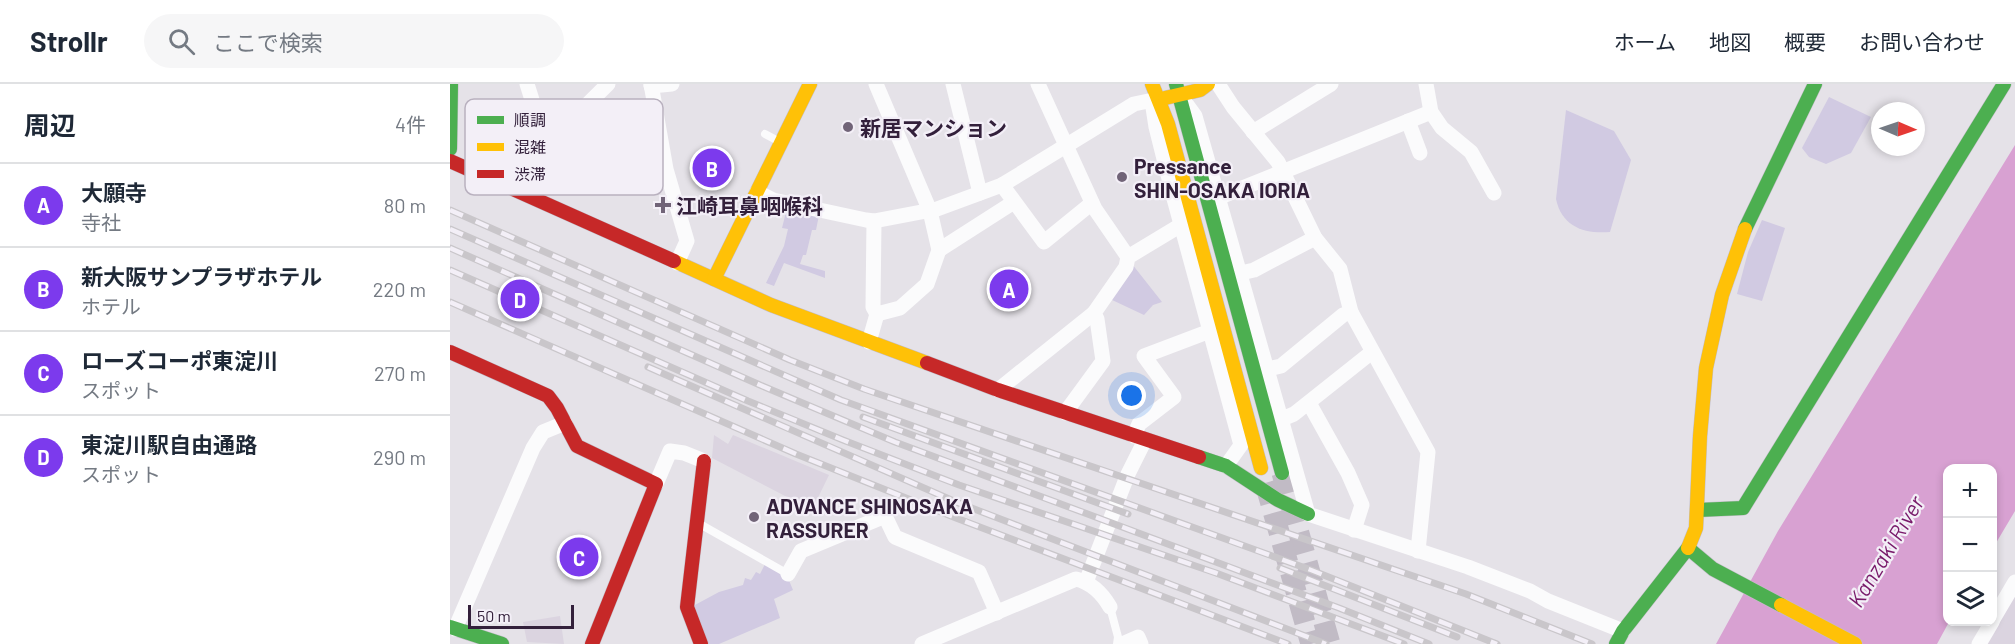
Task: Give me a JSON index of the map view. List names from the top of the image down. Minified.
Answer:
{"water":["Kanzaki River"],"places":{"other":["新居マンション","Pressance SHIN-OSAKA IORIA","ADVANCE SHINOSAKA RASSURER"],"health":["江崎耳鼻咽喉科"]},"legend":["順調","混雑","渋滞"],"scale_bar":"50 m","north":"right","page":{"header":"Strollr","search":"ここで検索","nav":["ホーム","地図","概要","お問い合わせ"],"heading":["周辺","4件"],"pins":["B","A","D","C"],"list":[{"mark":"A","name":"大願寺","note":"寺社","value":"80 m"},{"mark":"B","name":"新大阪サンプラザホテル","note":"ホテル","value":"220 m"},{"mark":"C","name":"ローズコーポ東淀川","note":"スポット","value":"270 m"},{"mark":"D","name":"東淀川駅自由通路","note":"スポット","value":"290 m"}],"map_buttons":["+","−"],"scale":"50 m"}}
